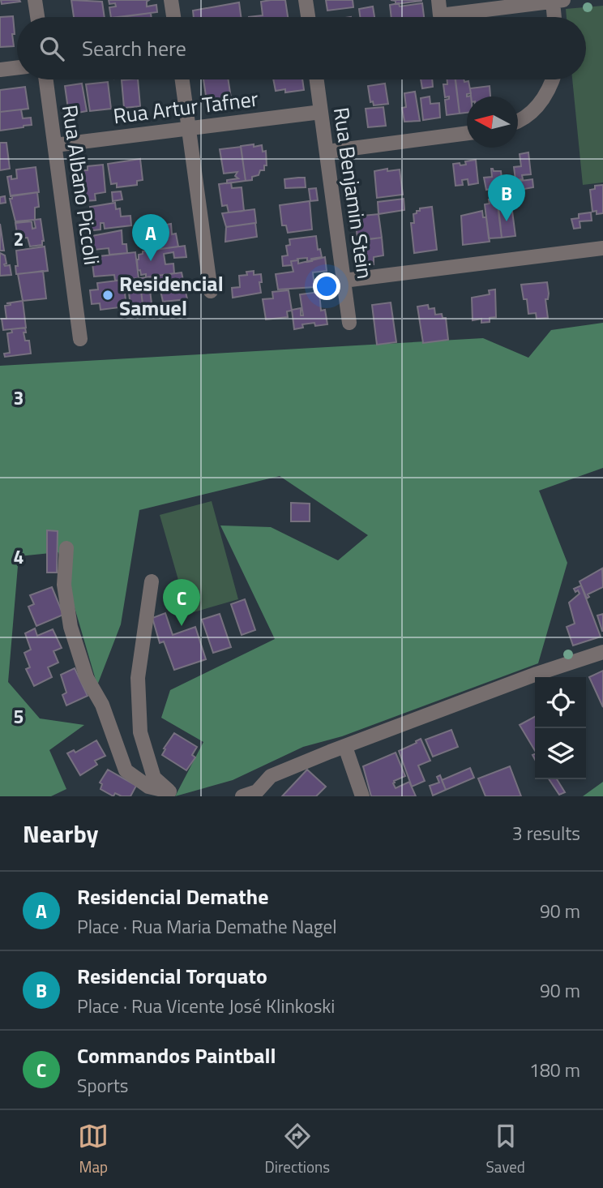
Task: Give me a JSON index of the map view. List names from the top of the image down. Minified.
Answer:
{"streets":{"street":["Rua Artur Tafner","Rua Albano Piccoli","Rua Benjamin Stein"]},"crossings":[["Rua Artur Tafner","Rua Albano Piccoli"],["Rua Artur Tafner","Rua Benjamin Stein"]],"places":["Residencial Samuel"],"north":"left","page":{"search":"Search here","pins":["B","A","C"],"heading":["Nearby","3 results"],"list":[{"mark":"A","name":"Residencial Demathe","note":"Place · Rua Maria Demathe Nagel","value":"90 m"},{"mark":"B","name":"Residencial Torquato","note":"Place · Rua Vicente José Klinkoski","value":"90 m"},{"mark":"C","name":"Commandos Paintball","note":"Sports","value":"180 m"}],"nav":["Map","Directions","Saved"]},"grid":{"rows":["2","3","4","5"]}}
